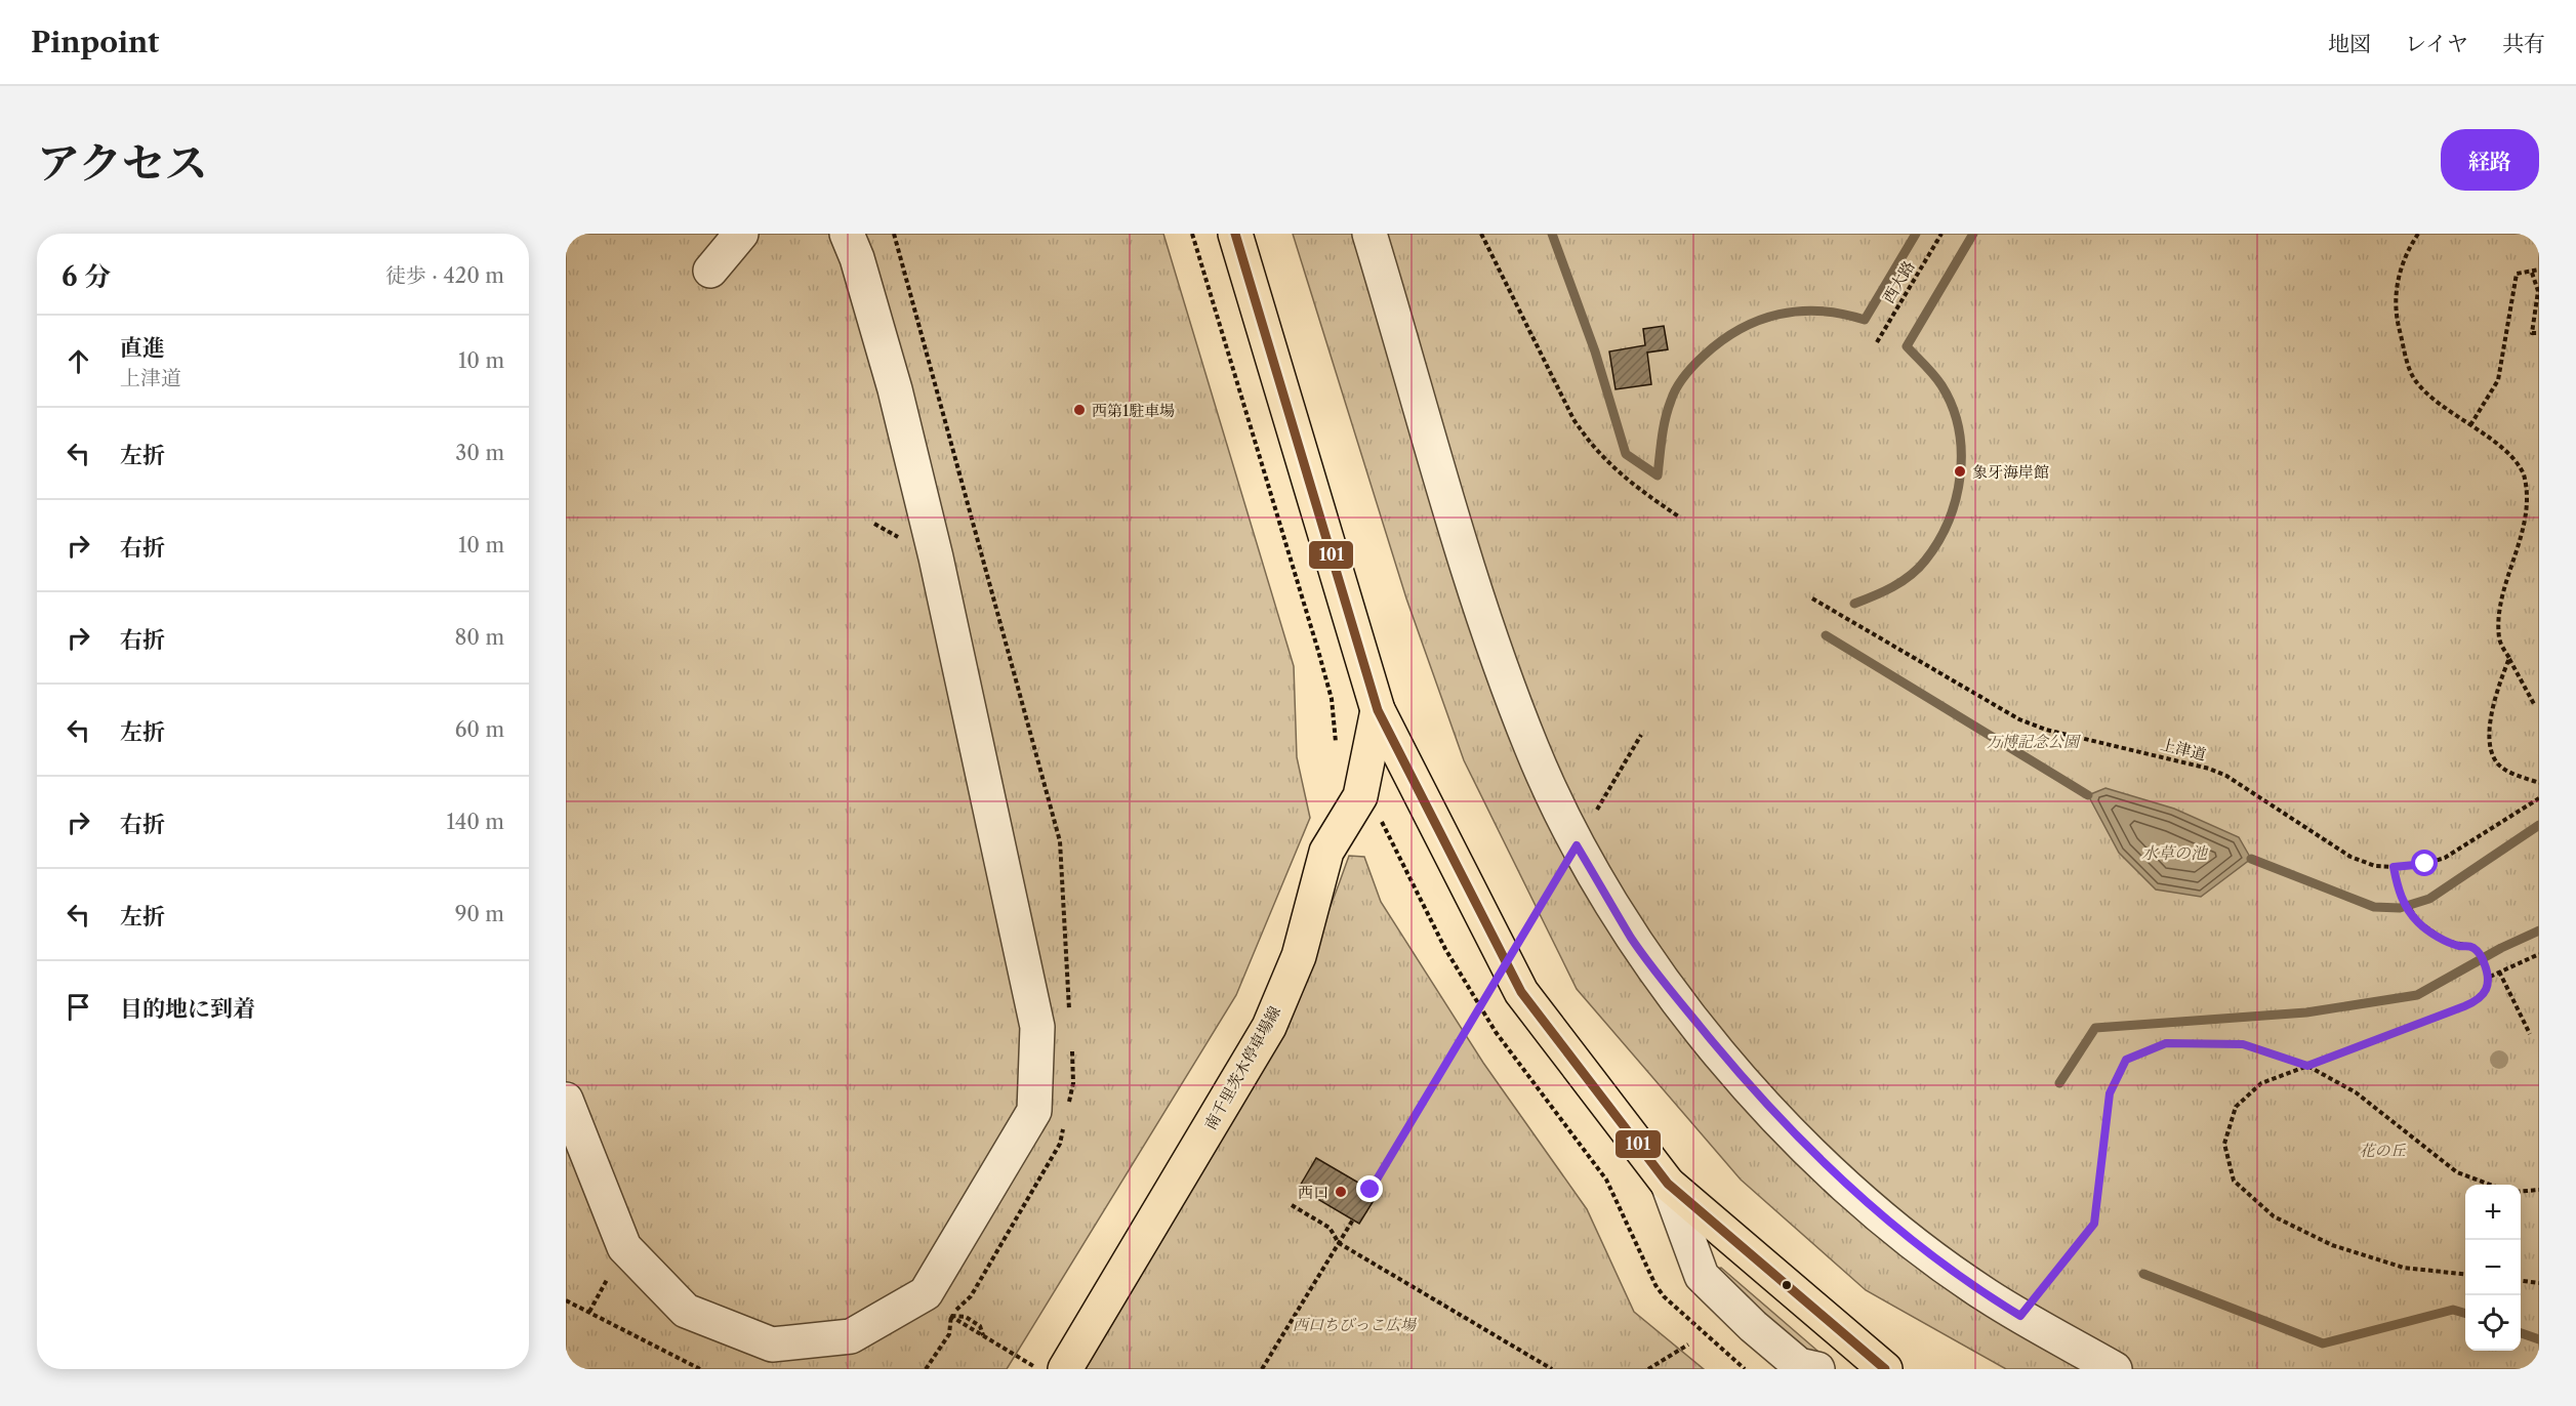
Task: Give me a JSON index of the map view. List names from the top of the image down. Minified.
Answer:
{"streets":{"main road":["南千里茨木停車場線"],"path":["西大路","上津道"]},"water":["水草の池"],"parks":["万博記念公園","花の丘","西口ちびっこ広場"],"places":["西第1駐車場","象牙海岸館","西口"],"lines":["transit line 101"],"page":{"header":"Pinpoint","nav":["地図","レイヤ","共有"],"title":"アクセス","buttons":"経路","heading":["6 分","徒歩 · 420 m"],"list":[["直進","上津道","10 m"],["左折","30 m"],["右折","10 m"],["右折","80 m"],["左折","60 m"],["右折","140 m"],["左折","90 m"],"目的地に到着"],"map_buttons":["+","−"]}}
